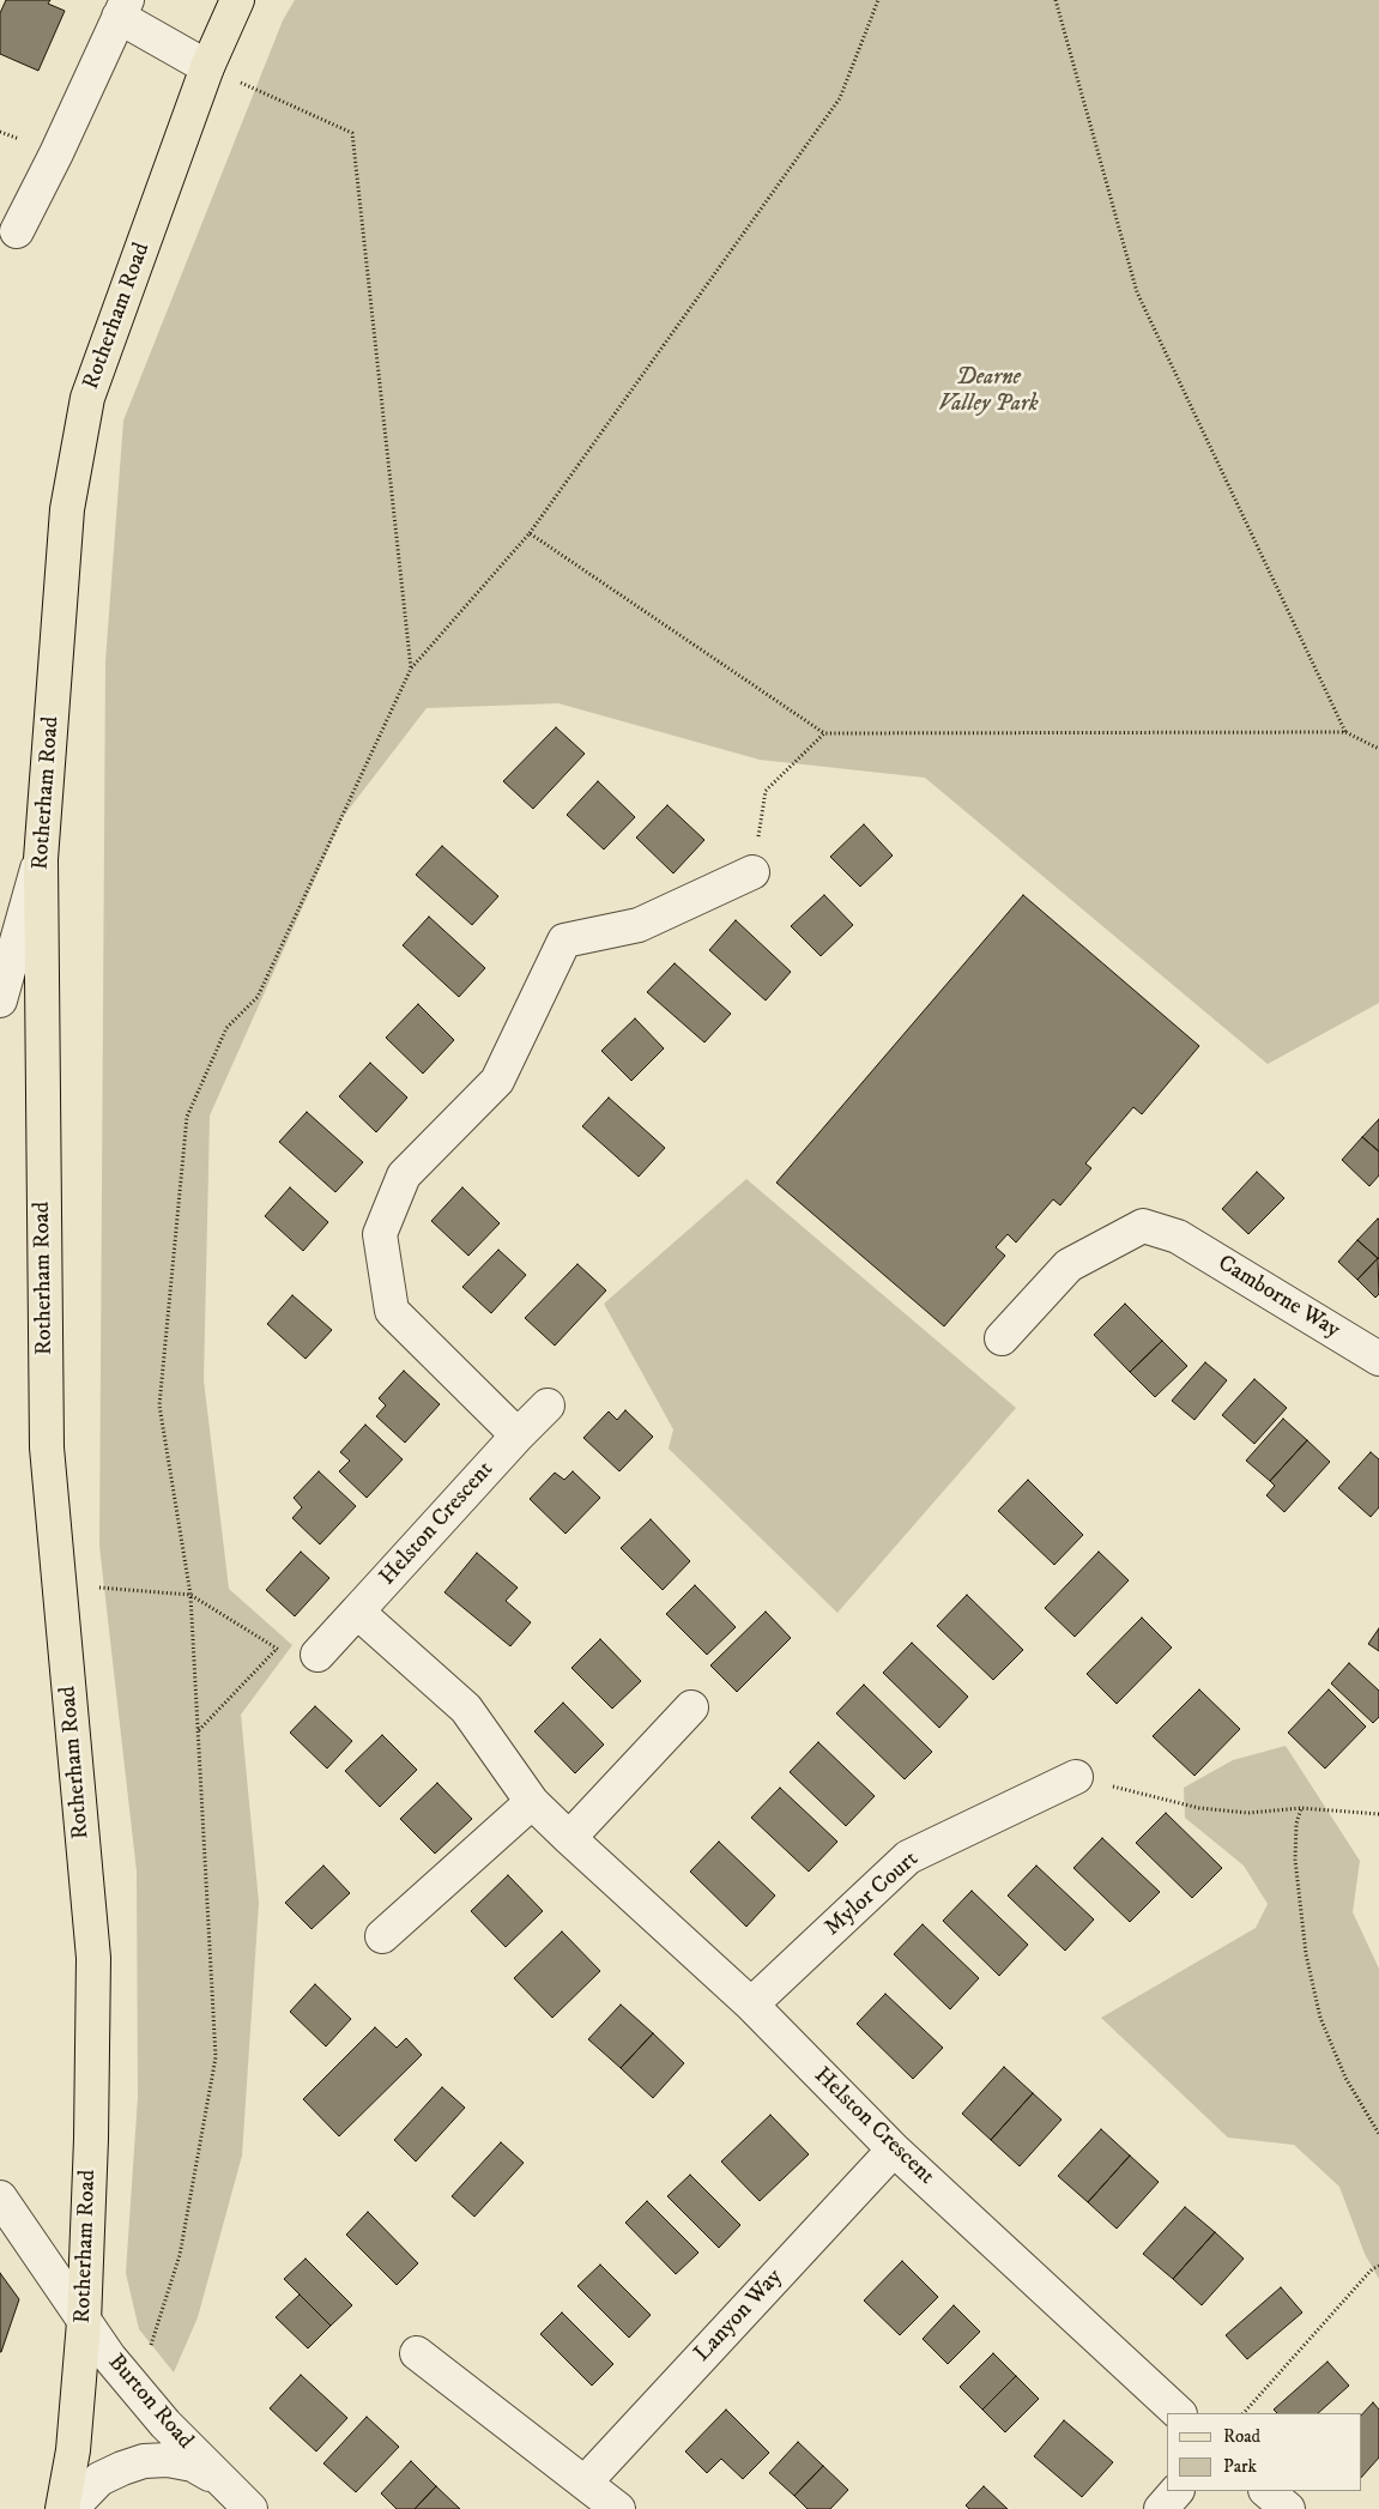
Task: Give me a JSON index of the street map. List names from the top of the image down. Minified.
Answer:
{"streets":{"main road":["Rotherham Road"],"street":["Camborne Way","Helston Crescent","Mylor Court","Lanyon Way","Burton Road"]},"crossings":[["Rotherham Road","Burton Road"],["Helston Crescent","Mylor Court"],["Helston Crescent","Lanyon Way"]],"parks":["Dearne Valley Park"],"legend":["Road","Park"]}
